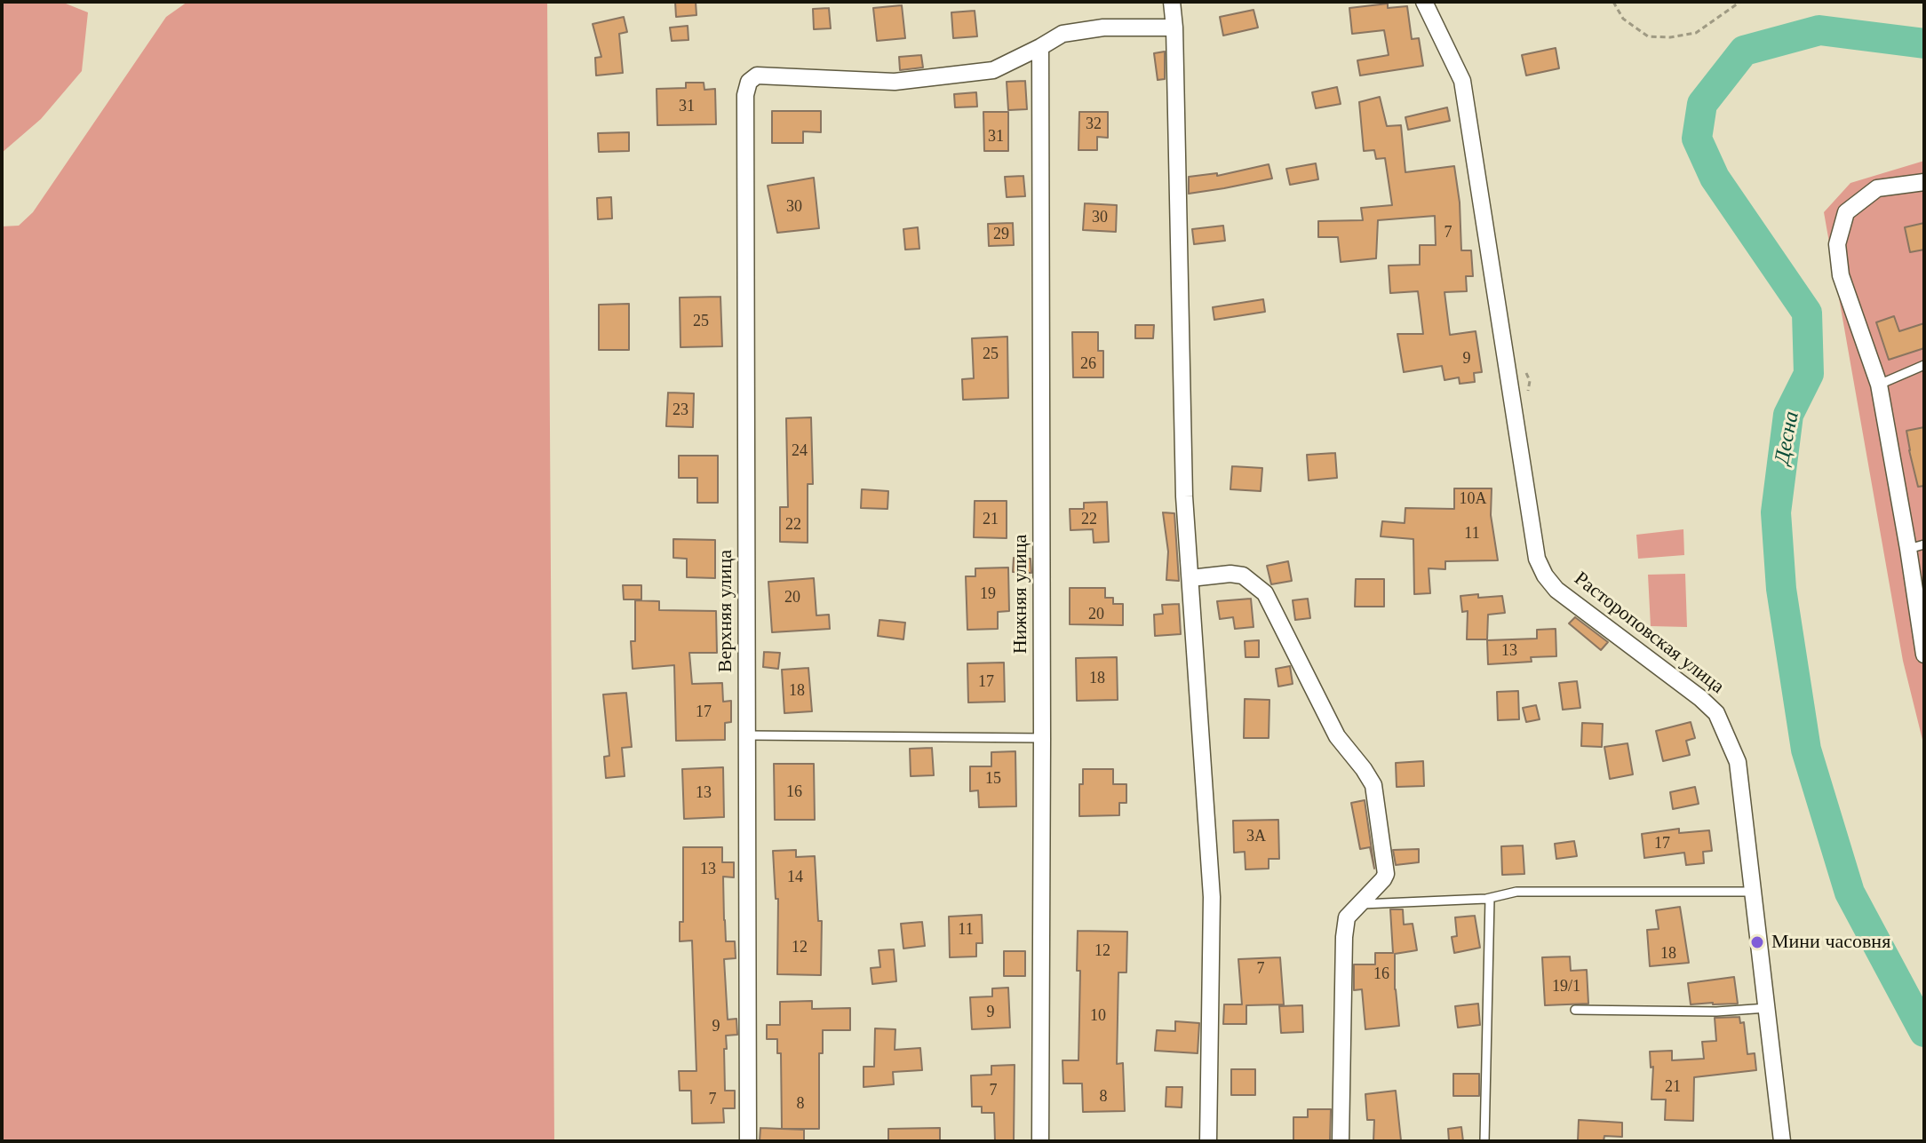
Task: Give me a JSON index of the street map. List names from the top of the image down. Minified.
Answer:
{"streets":{"street":["Нижняя улица","Верхняя улица","Растороповская улица"]},"crossings":[["Нижняя улица","Верхняя улица"]],"water":["Десна"],"places":["Мини часовня"],"house_numbers":["31","32","31","30","30","7","29","25","25","9","26","23","24","10А","21","22","22","11","19","20","20","13","18","17","18","17","15","16","13","3А","17","13","14","11","12","12","18","7","16","19/1","9","10","9","21","7","8","7","8"]}
